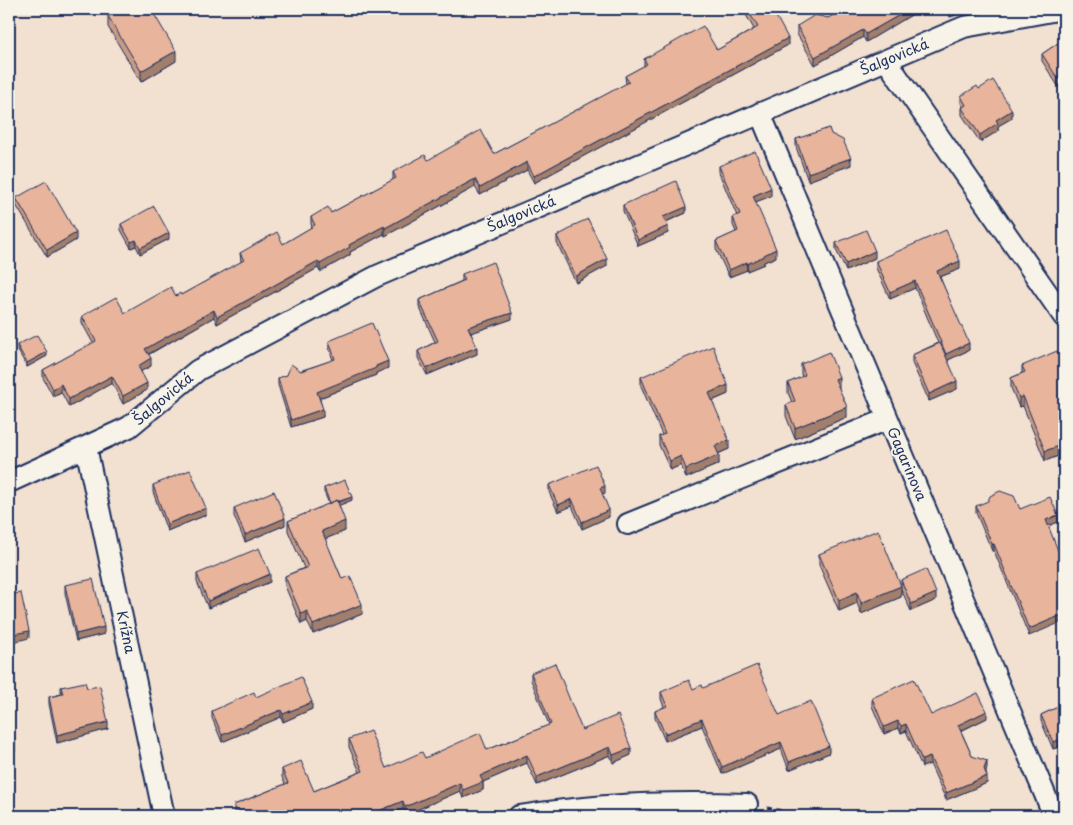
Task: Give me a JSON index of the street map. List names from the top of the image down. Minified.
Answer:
{"streets":{"street":["Šalgovická","Gagarinova","Krížna"]},"crossings":[["Šalgovická","Gagarinova"],["Šalgovická","Krížna"]]}
